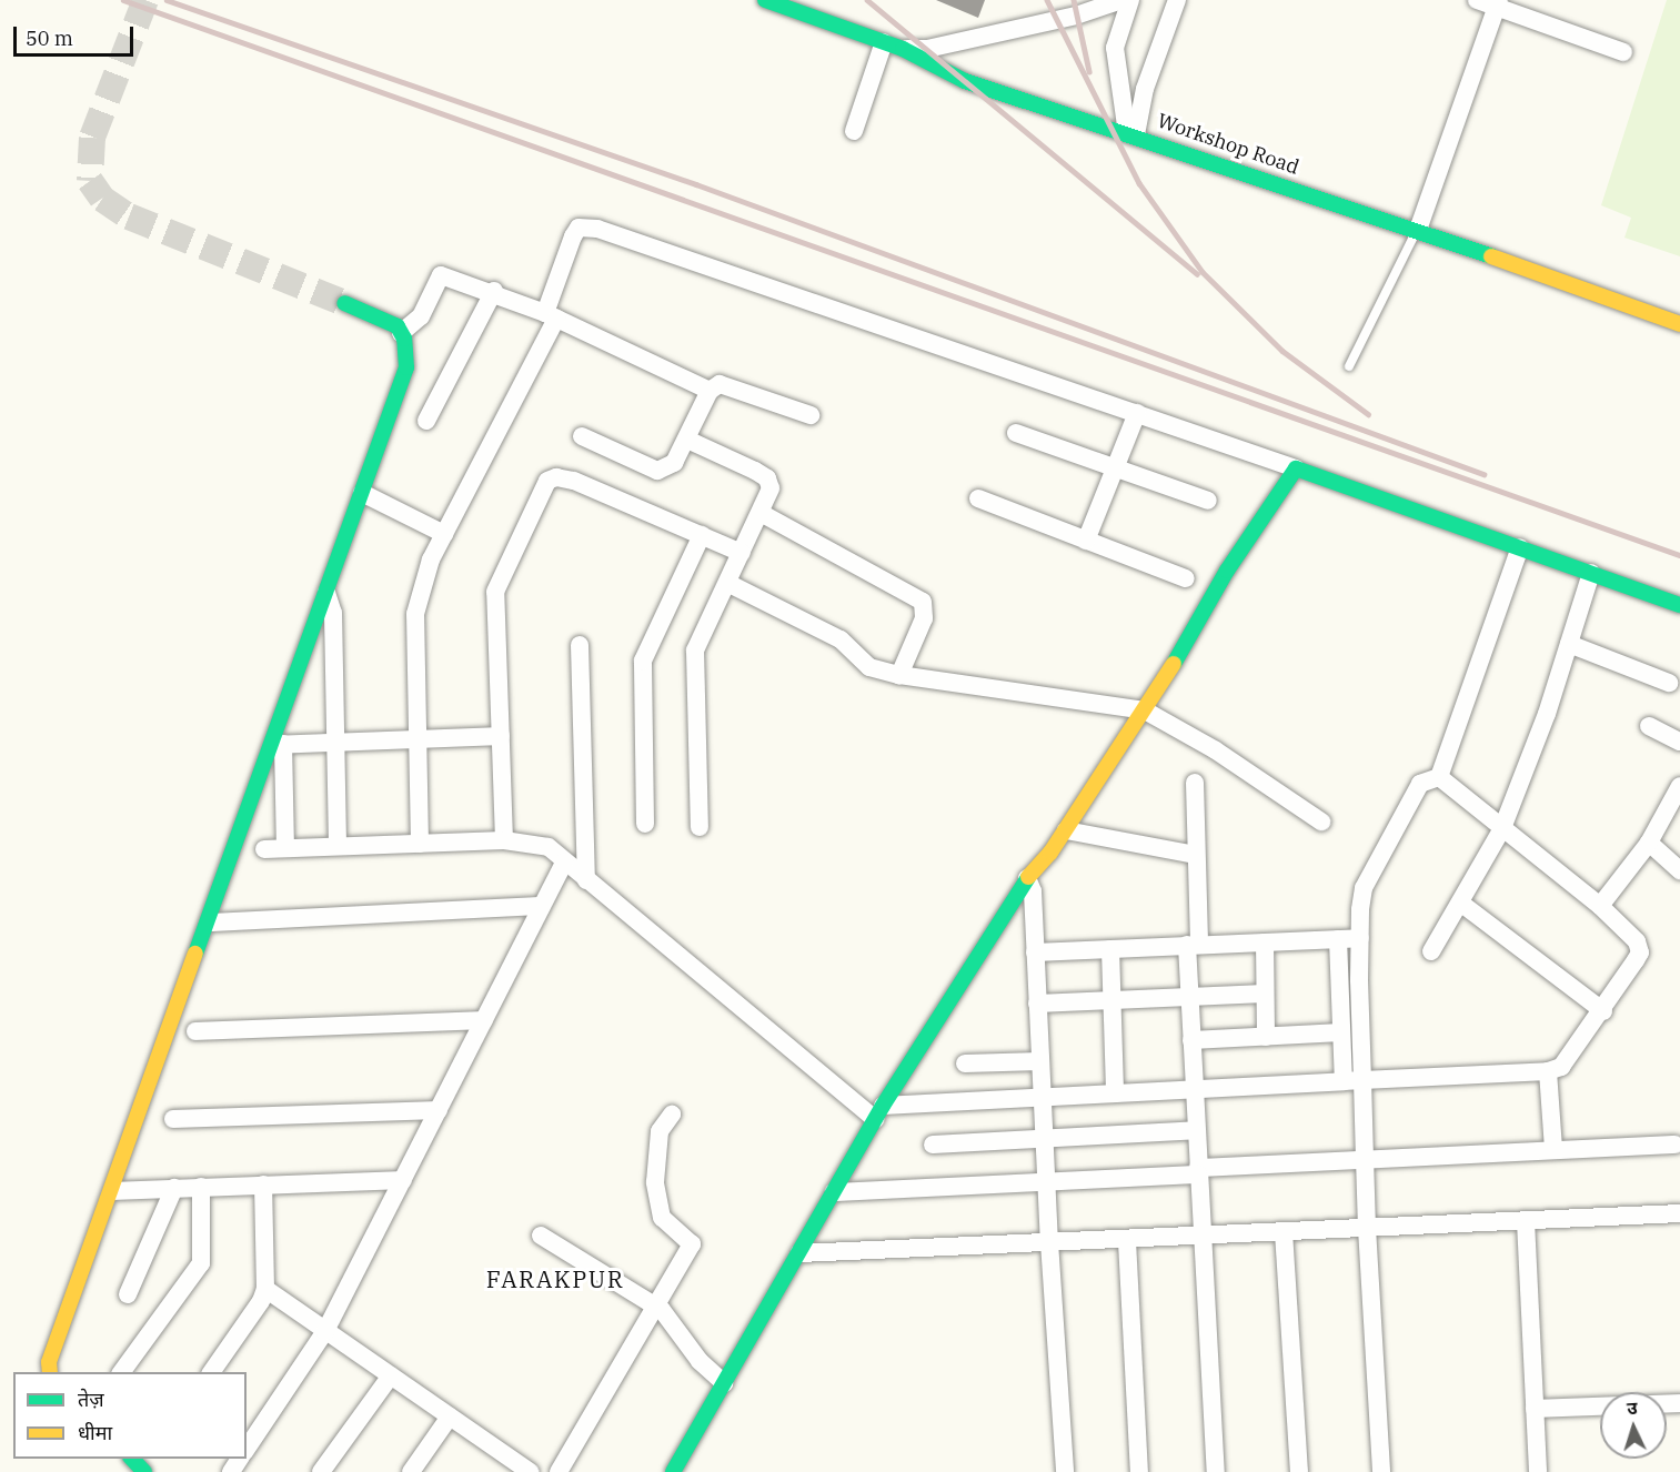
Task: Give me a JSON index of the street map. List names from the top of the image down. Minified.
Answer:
{"streets":{"street":["Workshop Road"]},"districts":["FARAKPUR"],"legend":["तेज़","धीमा"],"scale_bar":"50 m","north":"top"}
